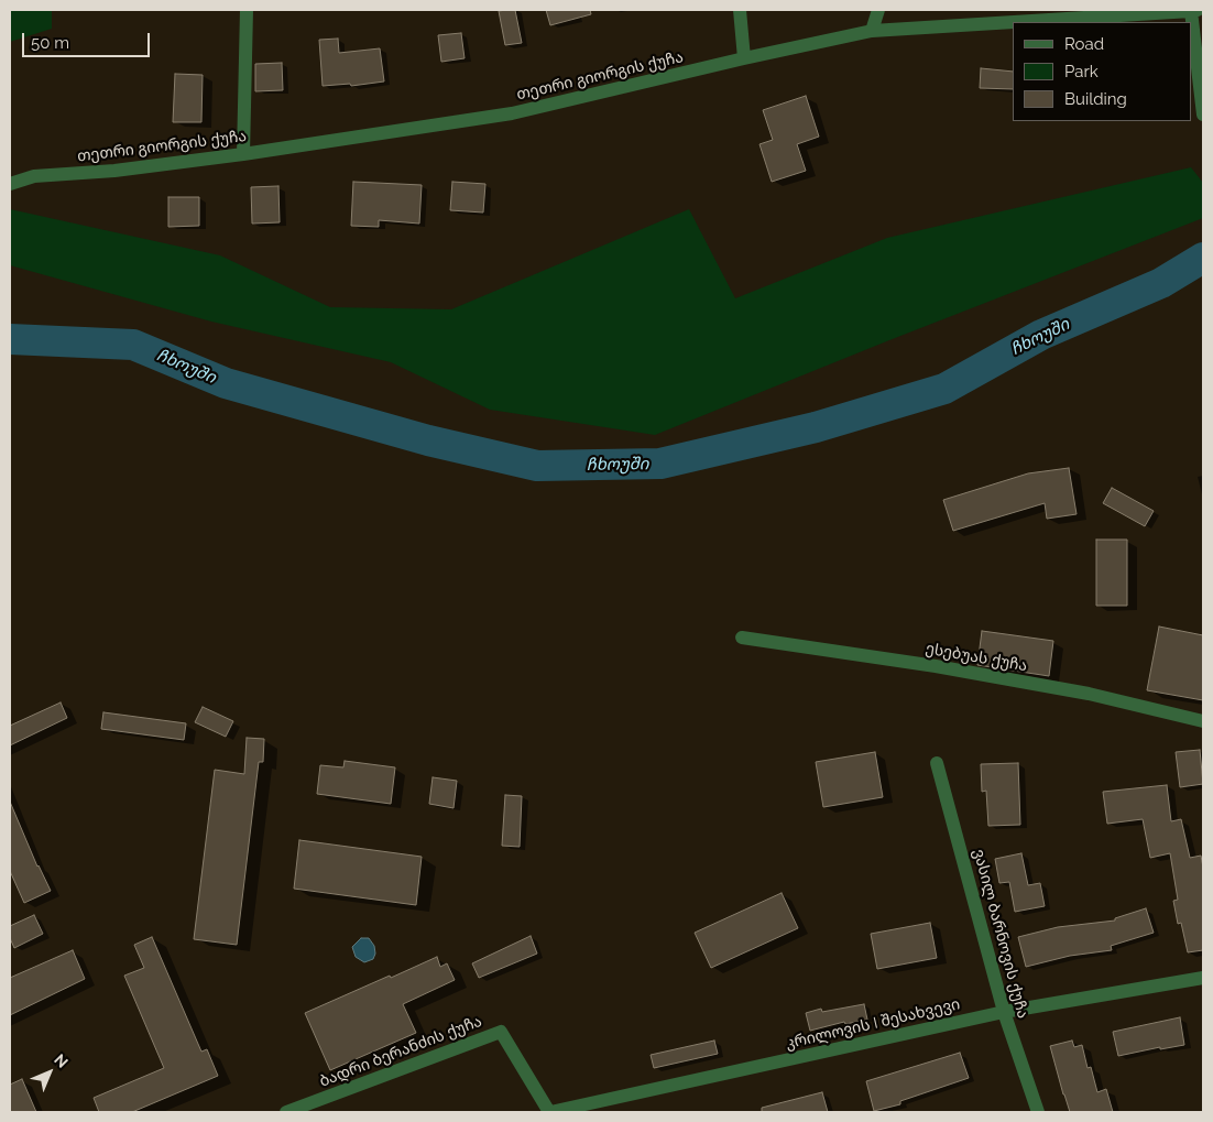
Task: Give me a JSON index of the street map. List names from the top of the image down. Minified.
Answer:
{"streets":{"street":["თეთრი გიორგის ქუჩა","ესებუას ქუჩა","ვასილ ბარნოვის ქუჩა","კრილოვის I შესახვევი","ბადრი ბერანძის ქუჩა"]},"crossings":[["ვასილ ბარნოვის ქუჩა","კრილოვის I შესახვევი"],["კრილოვის I შესახვევი","ბადრი ბერანძის ქუჩა"]],"water":["ჩხოუში"],"legend":["Road","Park","Building"],"scale_bar":"50 m","north":"top right"}
